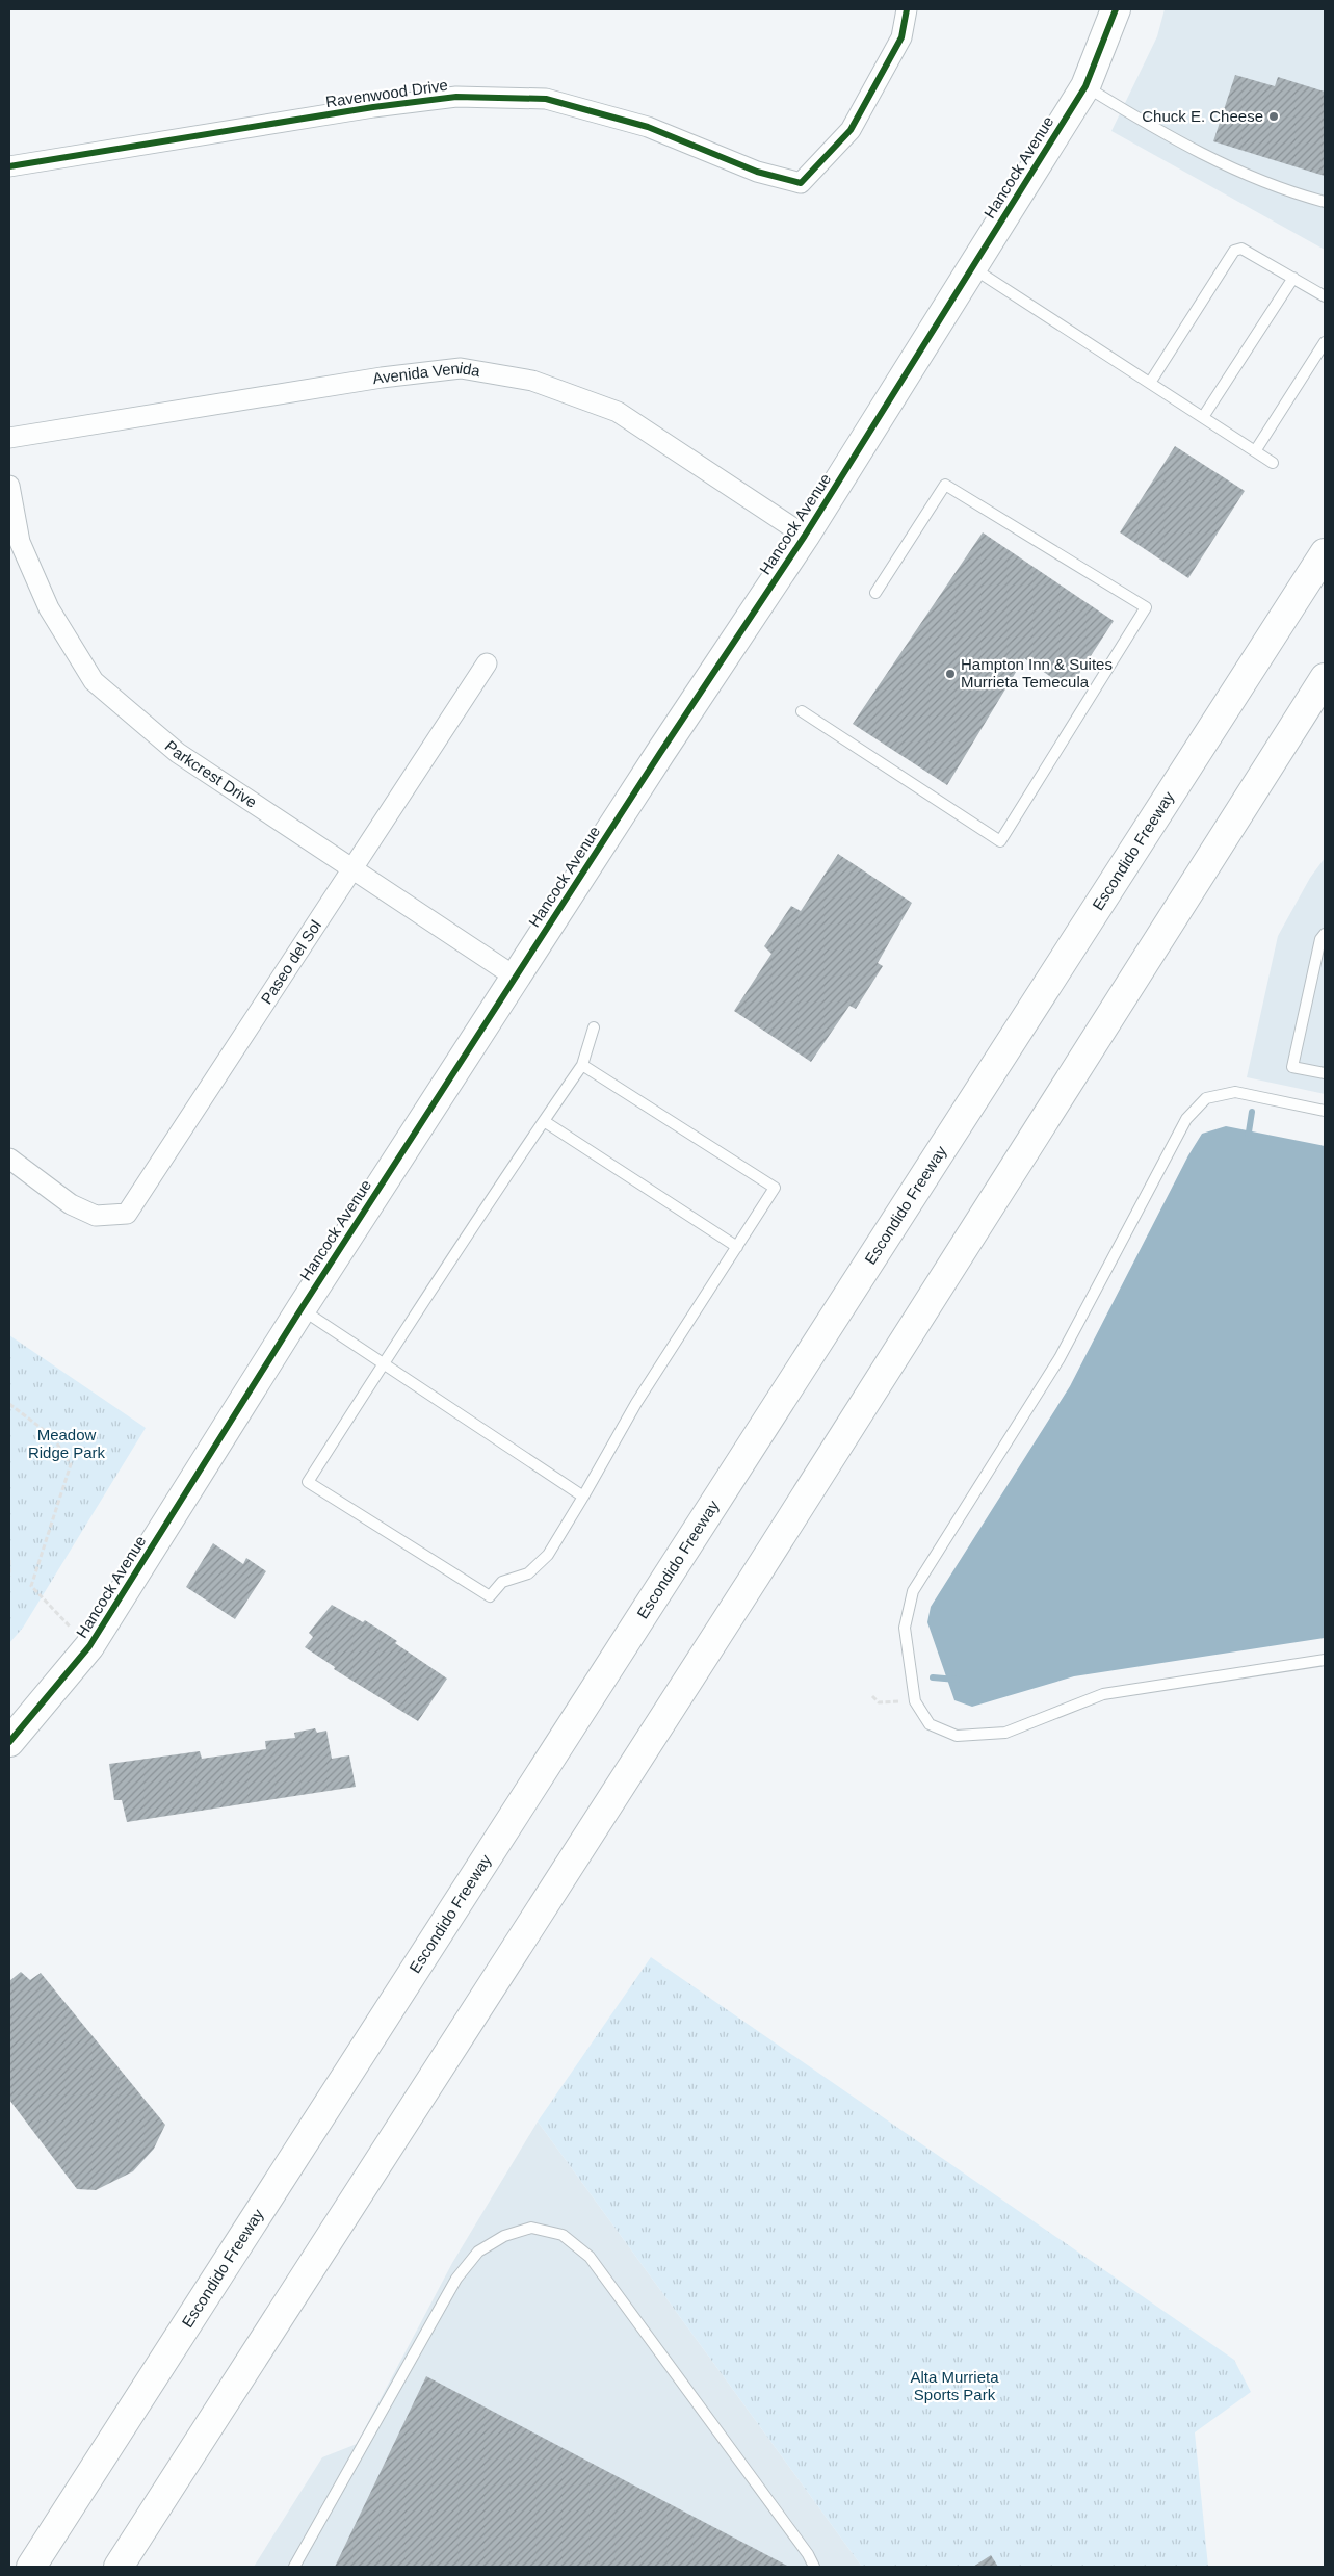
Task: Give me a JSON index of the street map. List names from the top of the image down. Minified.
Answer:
{"streets":{"main road":["Hancock Avenue","Escondido Freeway"],"street":["Ravenwood Drive","Avenida Venida","Parkcrest Drive","Paseo del Sol"]},"crossings":[["Hancock Avenue","Avenida Venida"],["Hancock Avenue","Parkcrest Drive"],["Parkcrest Drive","Paseo del Sol"]],"parks":["Meadow Ridge Park","Alta Murrieta Sports Park"],"places":["Chuck E. Cheese","Hampton Inn & Suites Murrieta Temecula"]}
